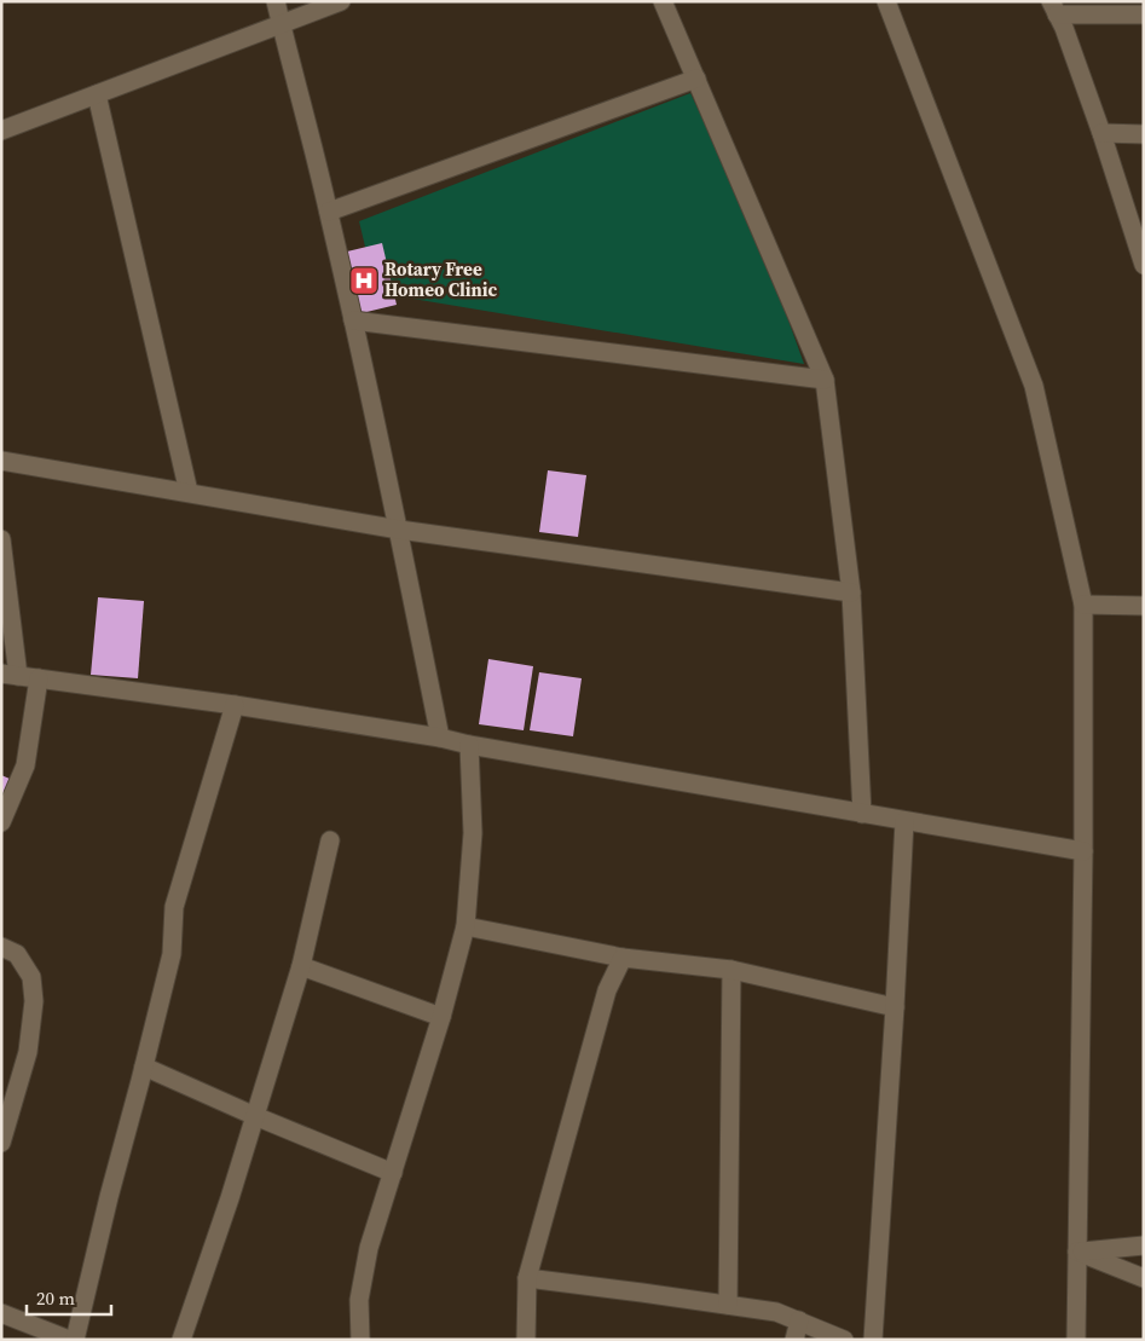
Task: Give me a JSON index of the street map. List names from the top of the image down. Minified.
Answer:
{"places":{"hospital":["Rotary Free Homeo Clinic"]},"scale_bar":"20 m"}
